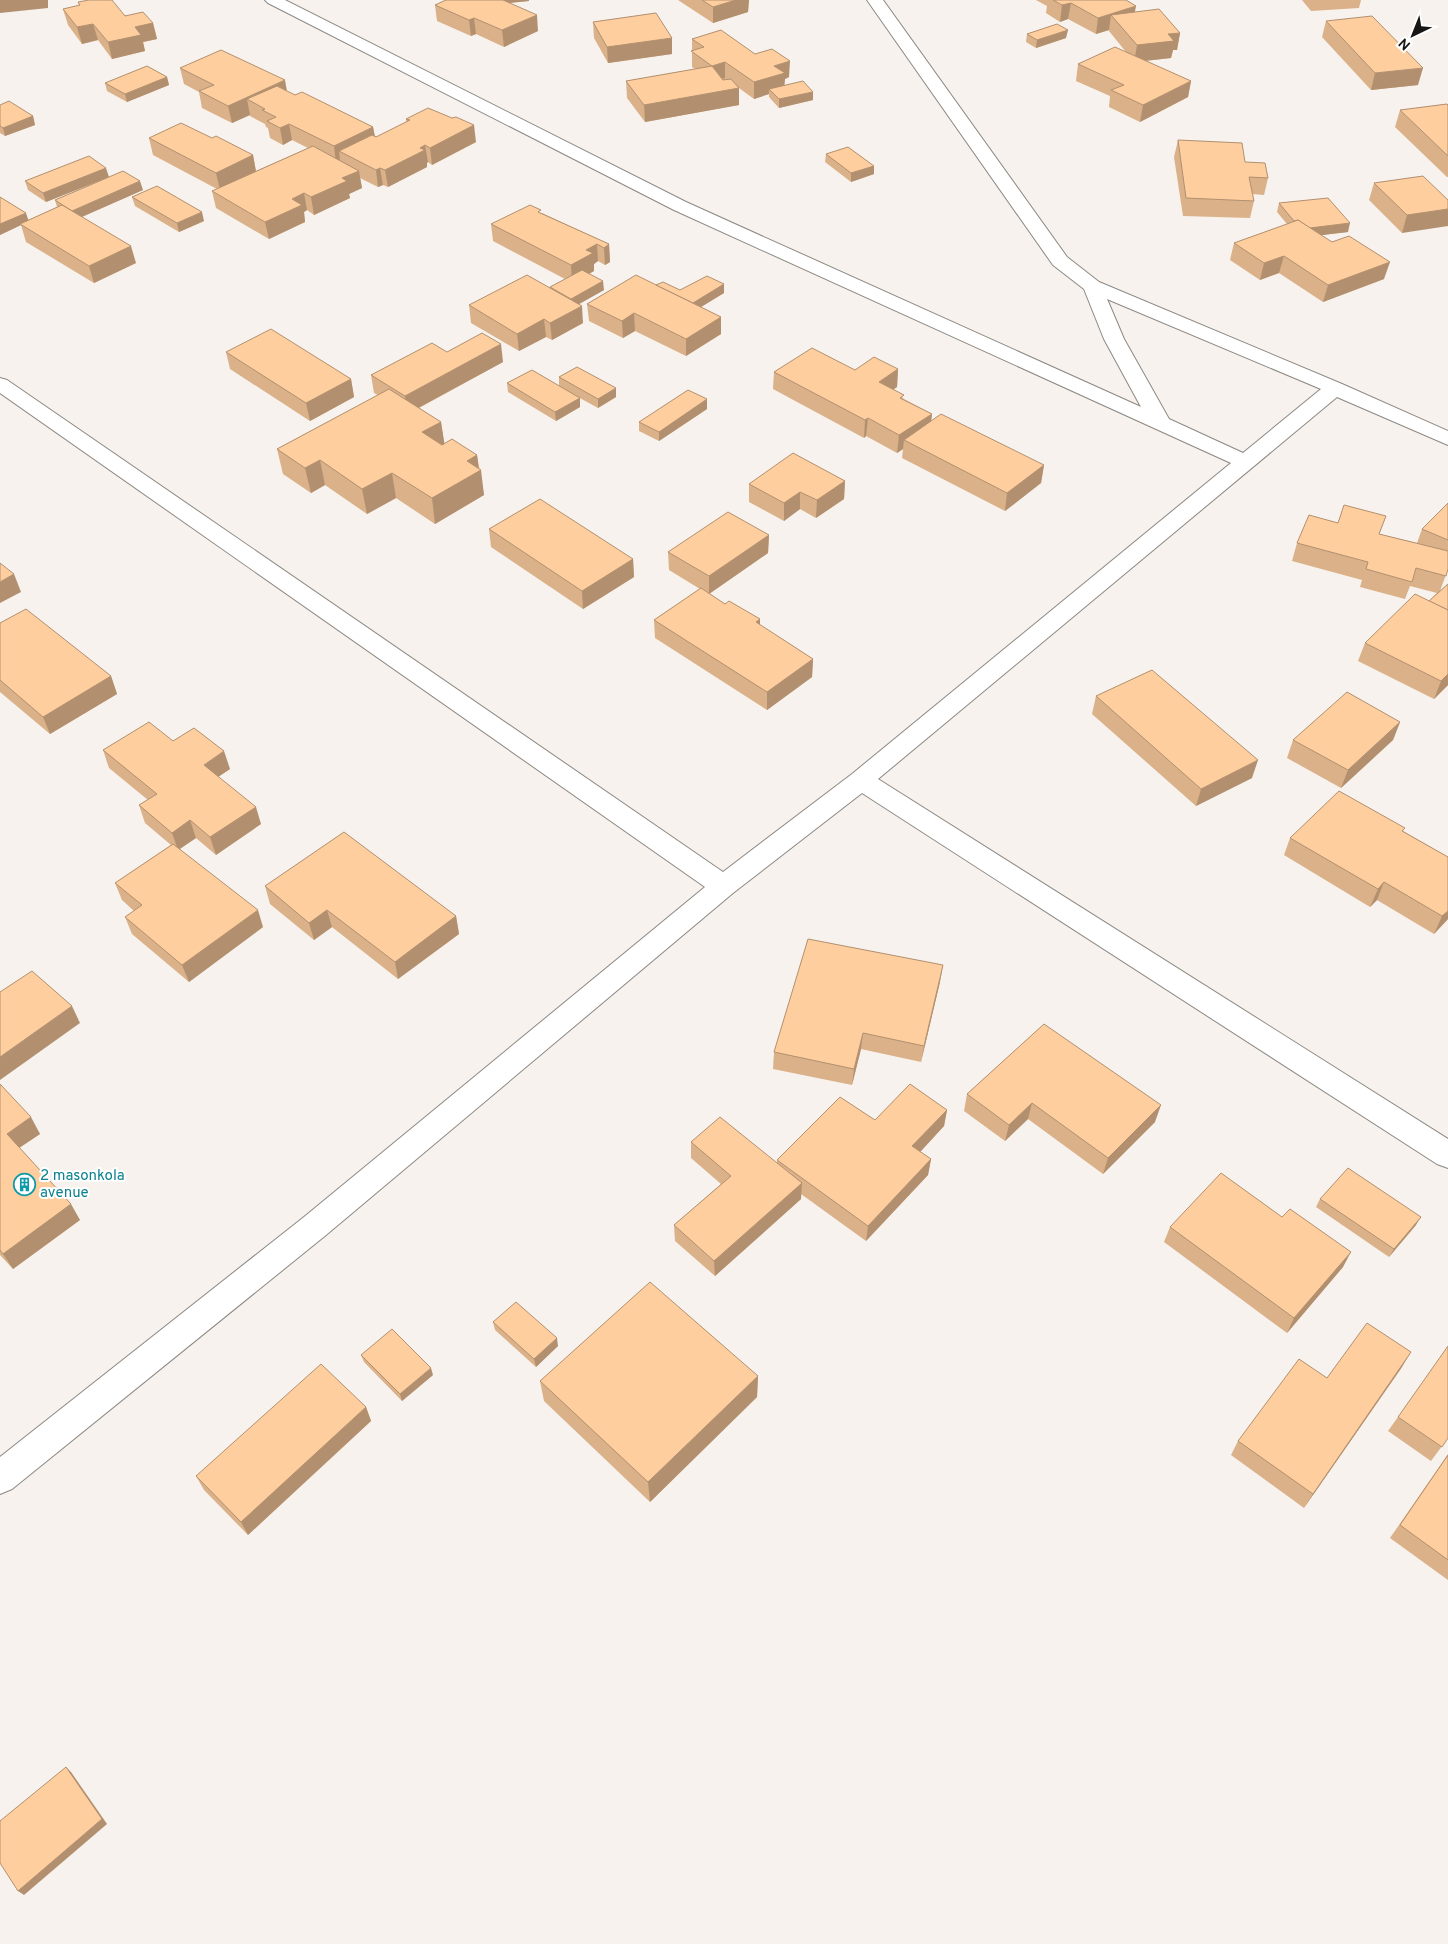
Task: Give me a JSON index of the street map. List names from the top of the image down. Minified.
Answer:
{"places":{"building":["2 masonkola avenue"]},"north":"bottom left"}
